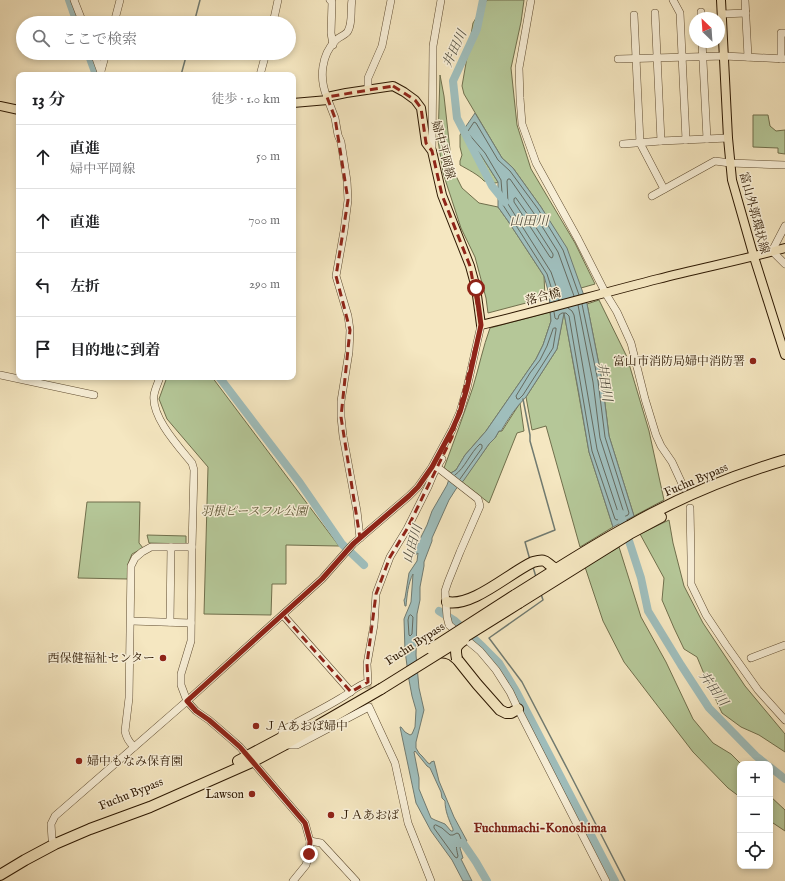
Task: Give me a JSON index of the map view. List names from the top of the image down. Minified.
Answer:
{"streets":{"highway":["Fuchu Bypass"],"main road":["婦中平岡線","富山外郭環状線","落合橋"]},"crossings":[["婦中平岡線","落合橋"]],"districts":["Fuchumachi-Konoshima"],"water":["井田川","山田川"],"parks":["羽根ピースフル公園"],"places":["富山市消防局婦中消防署","西保健福祉センター","ＪＡあおば婦中","婦中もなみ保育園","Lawson","ＪＡあおば"],"north":"top left","page":{"search":"ここで検索","heading":["13 分","徒歩 · 1.0 km"],"list":[["直進","婦中平岡線","50 m"],["直進","700 m"],["左折","290 m"],"目的地に到着"],"map_buttons":["+","−"]}}
